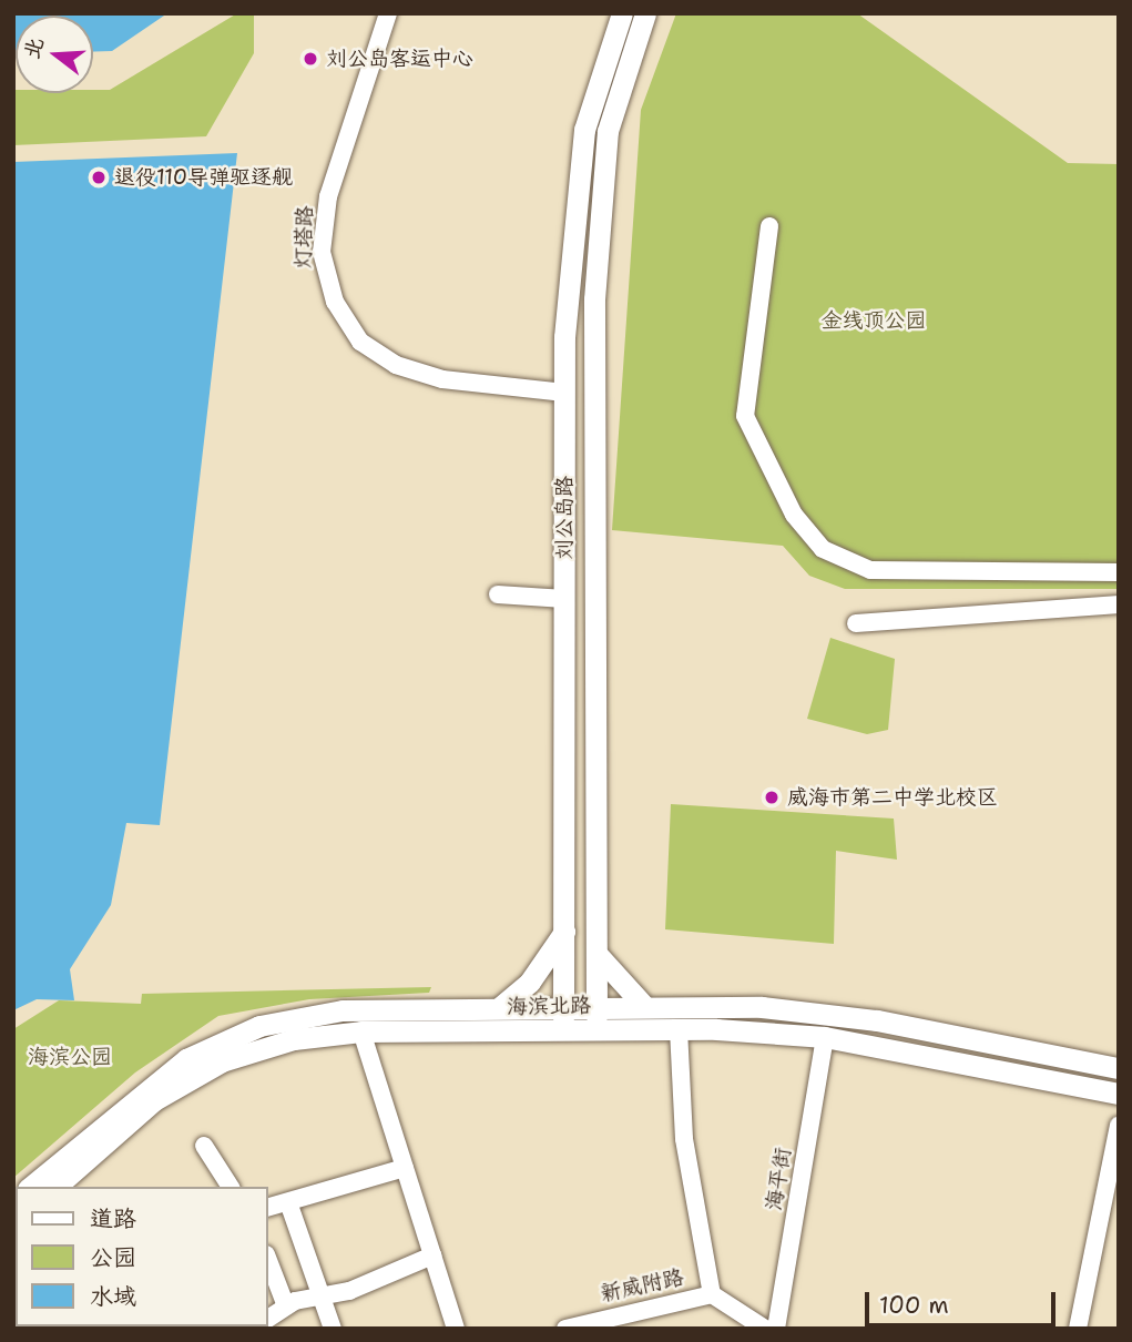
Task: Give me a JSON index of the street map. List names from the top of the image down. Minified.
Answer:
{"streets":{"main road":["刘公岛路","海滨北路"],"street":["灯塔路","海平街","新威附路"]},"crossings":[["灯塔路","刘公岛路"],["刘公岛路","海滨北路"],["海滨北路","海平街"]],"parks":["金线顶公园","海滨公园"],"places":["刘公岛客运中心","退役110导弹驱逐舰","威海市第二中学北校区"],"legend":["道路","公园","水域"],"scale_bar":"100 m","north":"left"}
